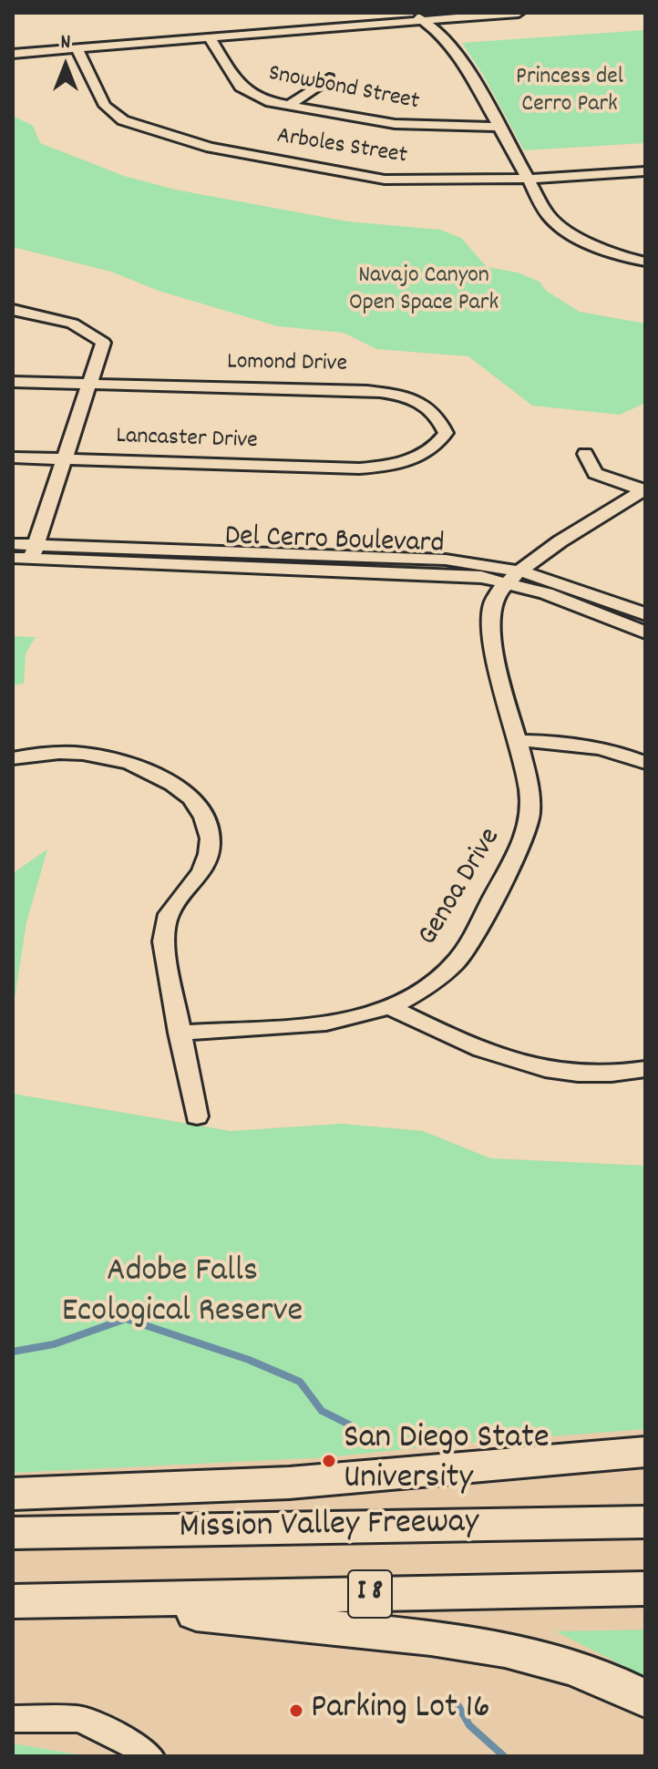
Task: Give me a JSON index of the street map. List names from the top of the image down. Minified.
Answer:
{"streets":{"highway":["Mission Valley Freeway","I 8"],"street":["Snowbond Street","Arboles Street","Lomond Drive","Lancaster Drive","Del Cerro Boulevard","Genoa Drive"]},"crossings":[["Lomond Drive","Lancaster Drive"],["Del Cerro Boulevard","Genoa Drive"]],"parks":["Princess del Cerro Park","Navajo Canyon Open Space Park","Adobe Falls Ecological Reserve"],"places":["San Diego State University","Parking Lot 16"],"north":"top"}
